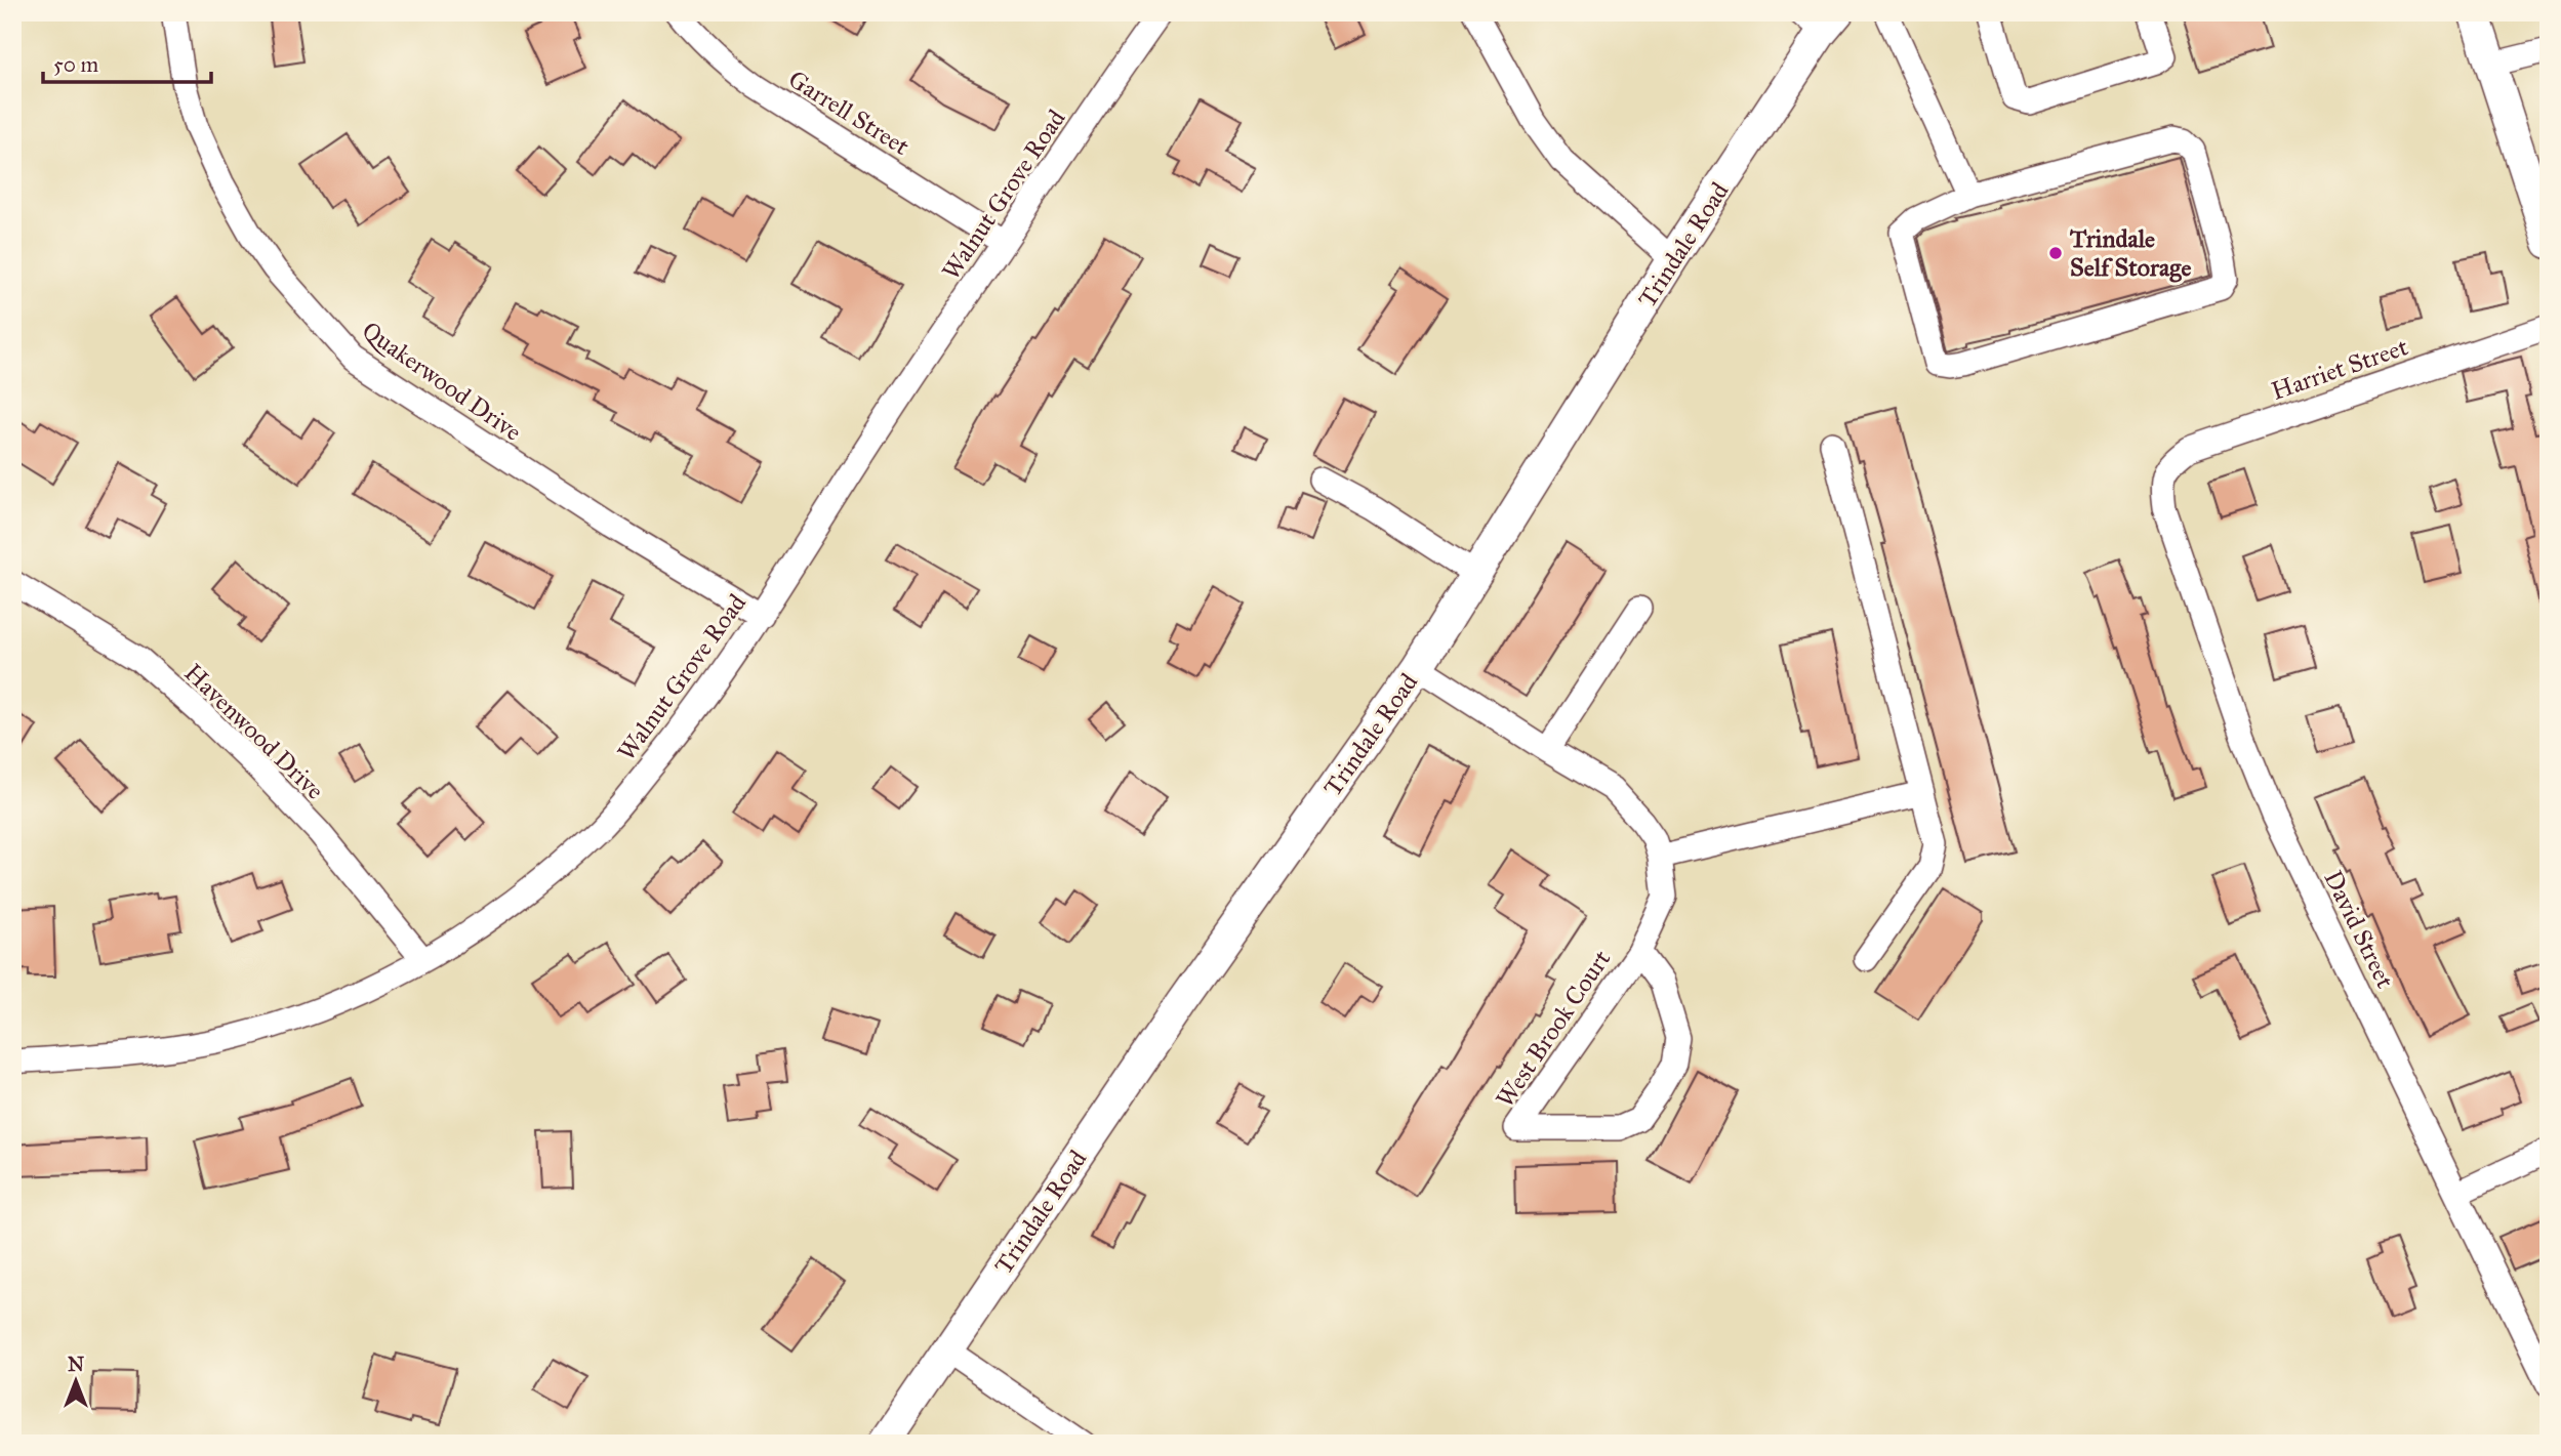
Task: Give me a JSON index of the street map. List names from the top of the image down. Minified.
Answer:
{"streets":{"main road":["Trindale Road"],"street":["Garrell Street","Walnut Grove Road","Harriet Street","Quakerwood Drive","Havenwood Drive","David Street","West Brook Court"]},"crossings":[["Garrell Street","Walnut Grove Road"],["Walnut Grove Road","Quakerwood Drive"],["Walnut Grove Road","Havenwood Drive"],["Trindale Road","West Brook Court"],["Harriet Street","David Street"]],"places":["Trindale Self Storage"],"scale_bar":"50 m","north":"top"}
